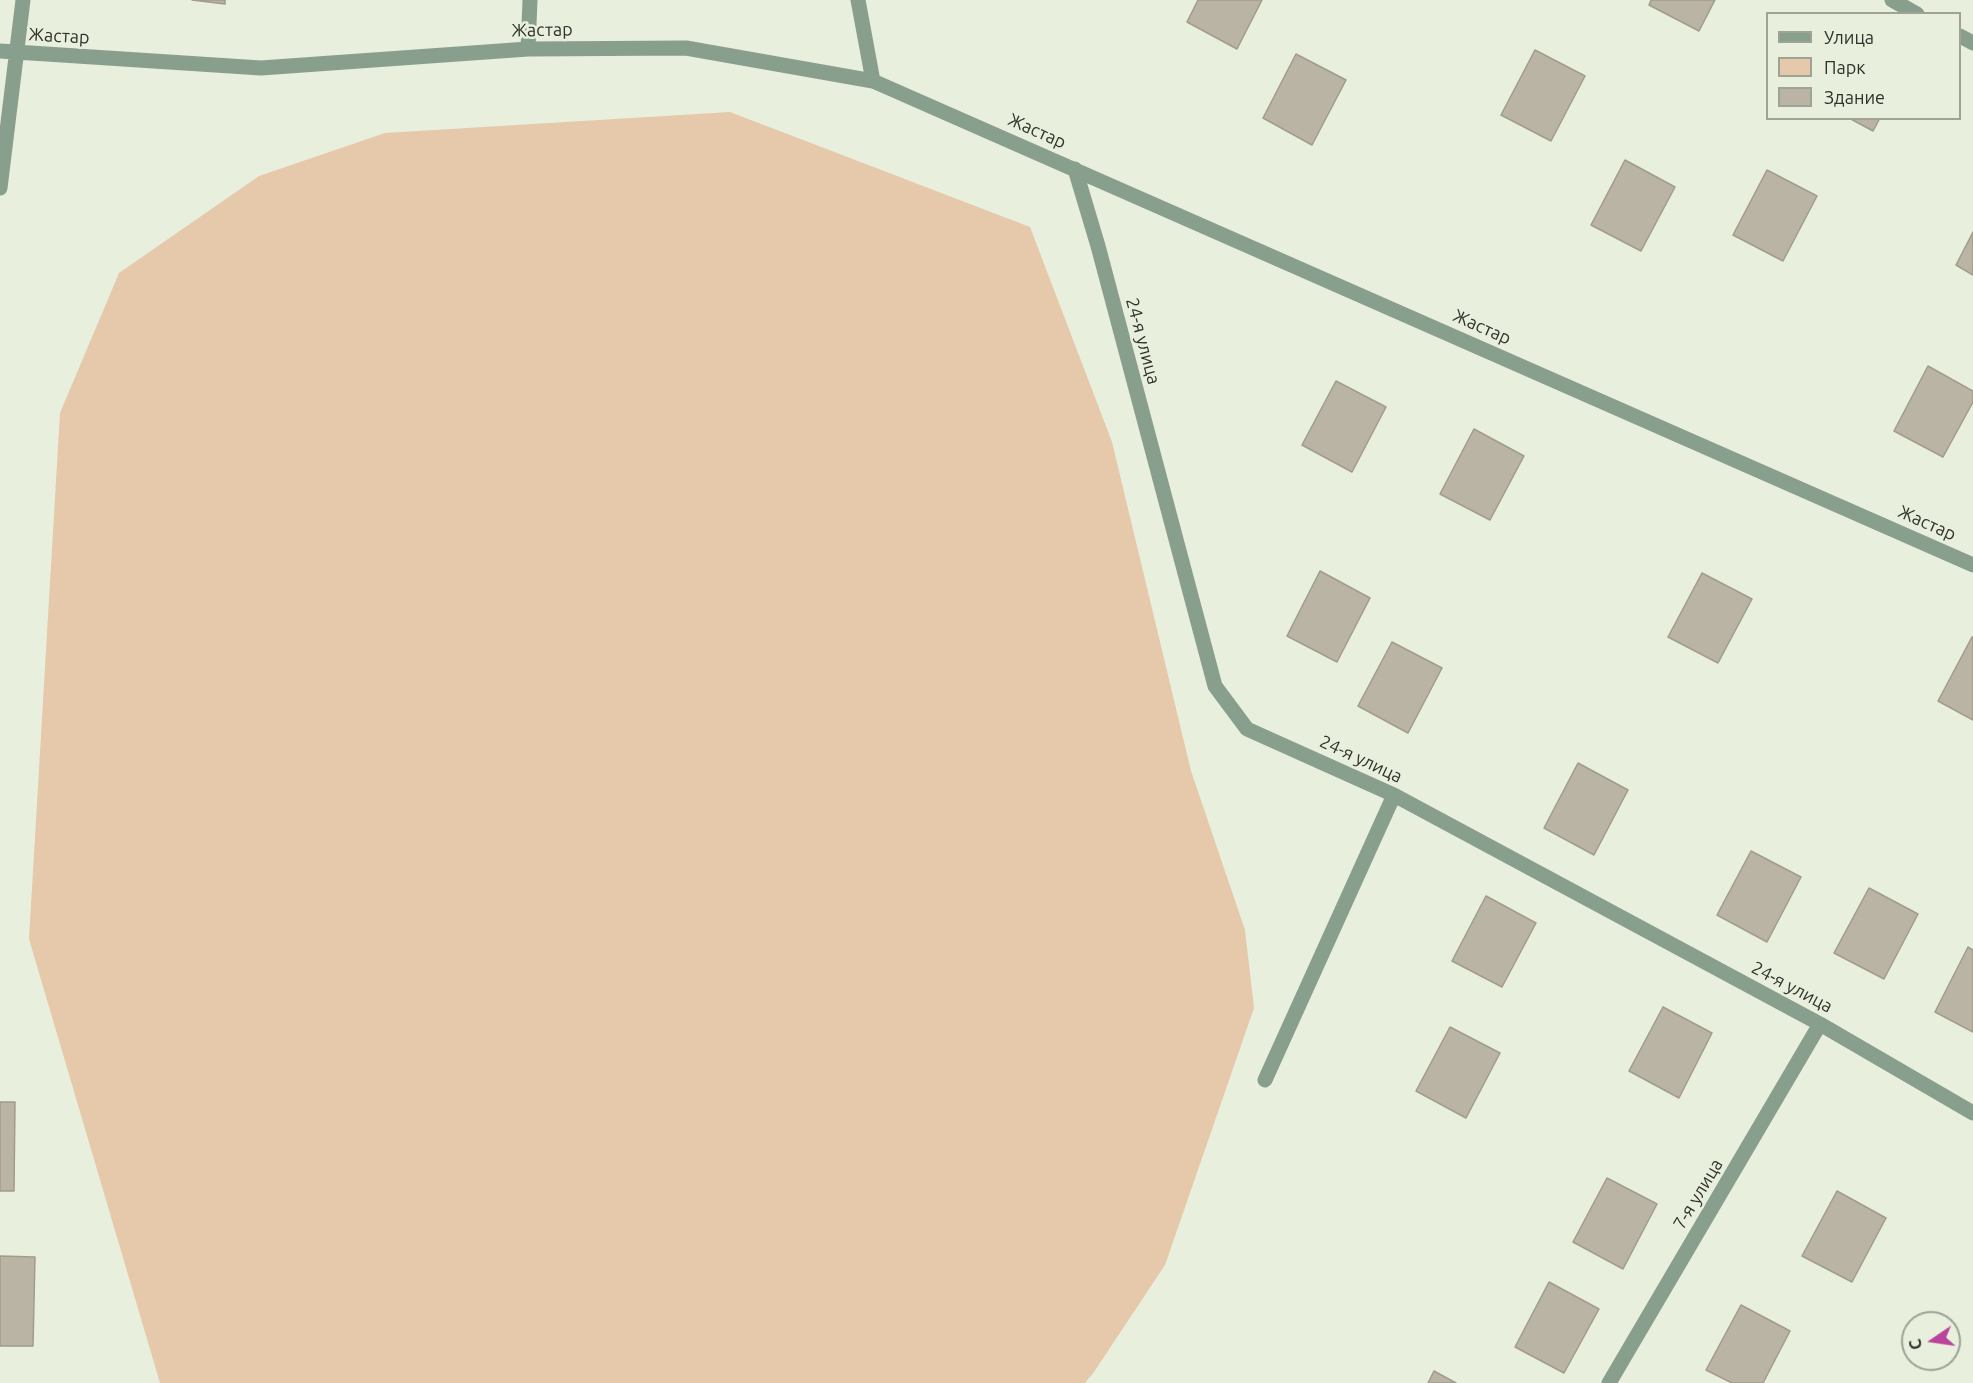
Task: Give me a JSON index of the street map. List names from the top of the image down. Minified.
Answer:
{"streets":{"street":["Жастар","24-я улица","7-я улица"]},"crossings":[["Жастар","24-я улица"],["24-я улица","7-я улица"]],"legend":["Улица","Парк","Здание"],"north":"left"}
